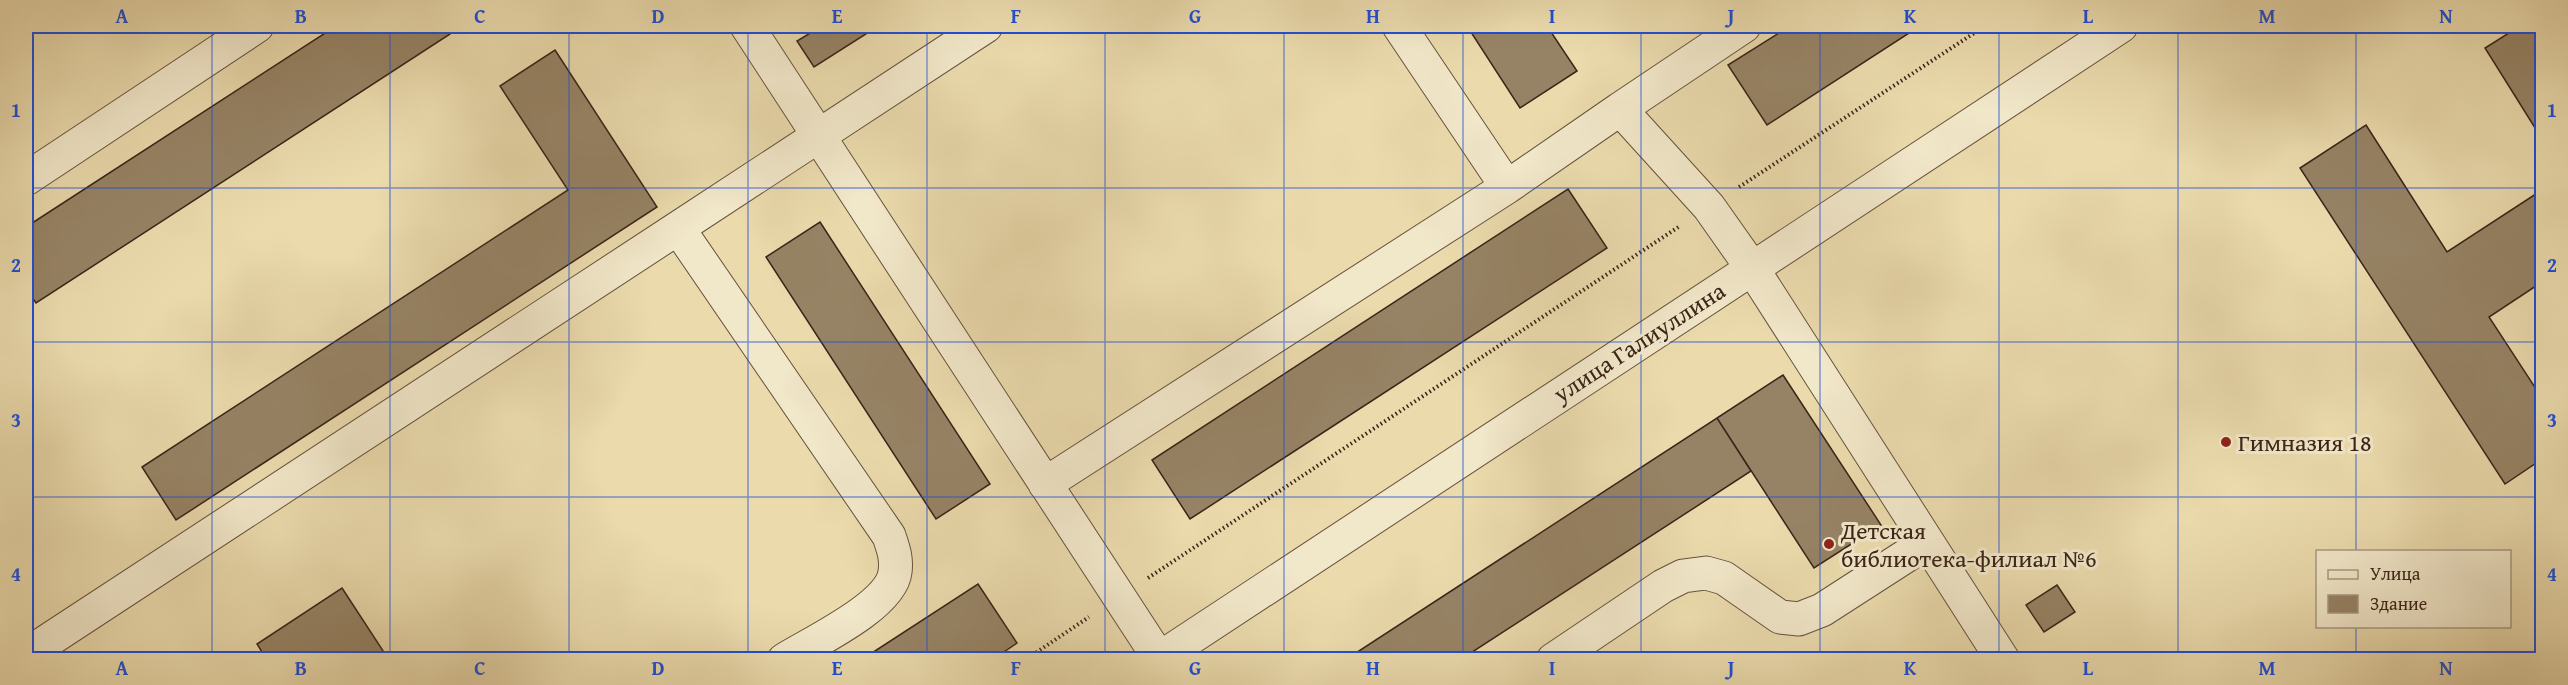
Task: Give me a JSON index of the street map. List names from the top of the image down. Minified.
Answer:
{"streets":{"street":["улица Галиуллина"]},"places":["Гимназия 18","Детская библиотека-филиал №6"],"legend":["Улица","Здание"],"grid":{"columns":["A","B","C","D","E","F","G","H","I","J","K","L","M","N"],"rows":["1","2","3","4"]}}
